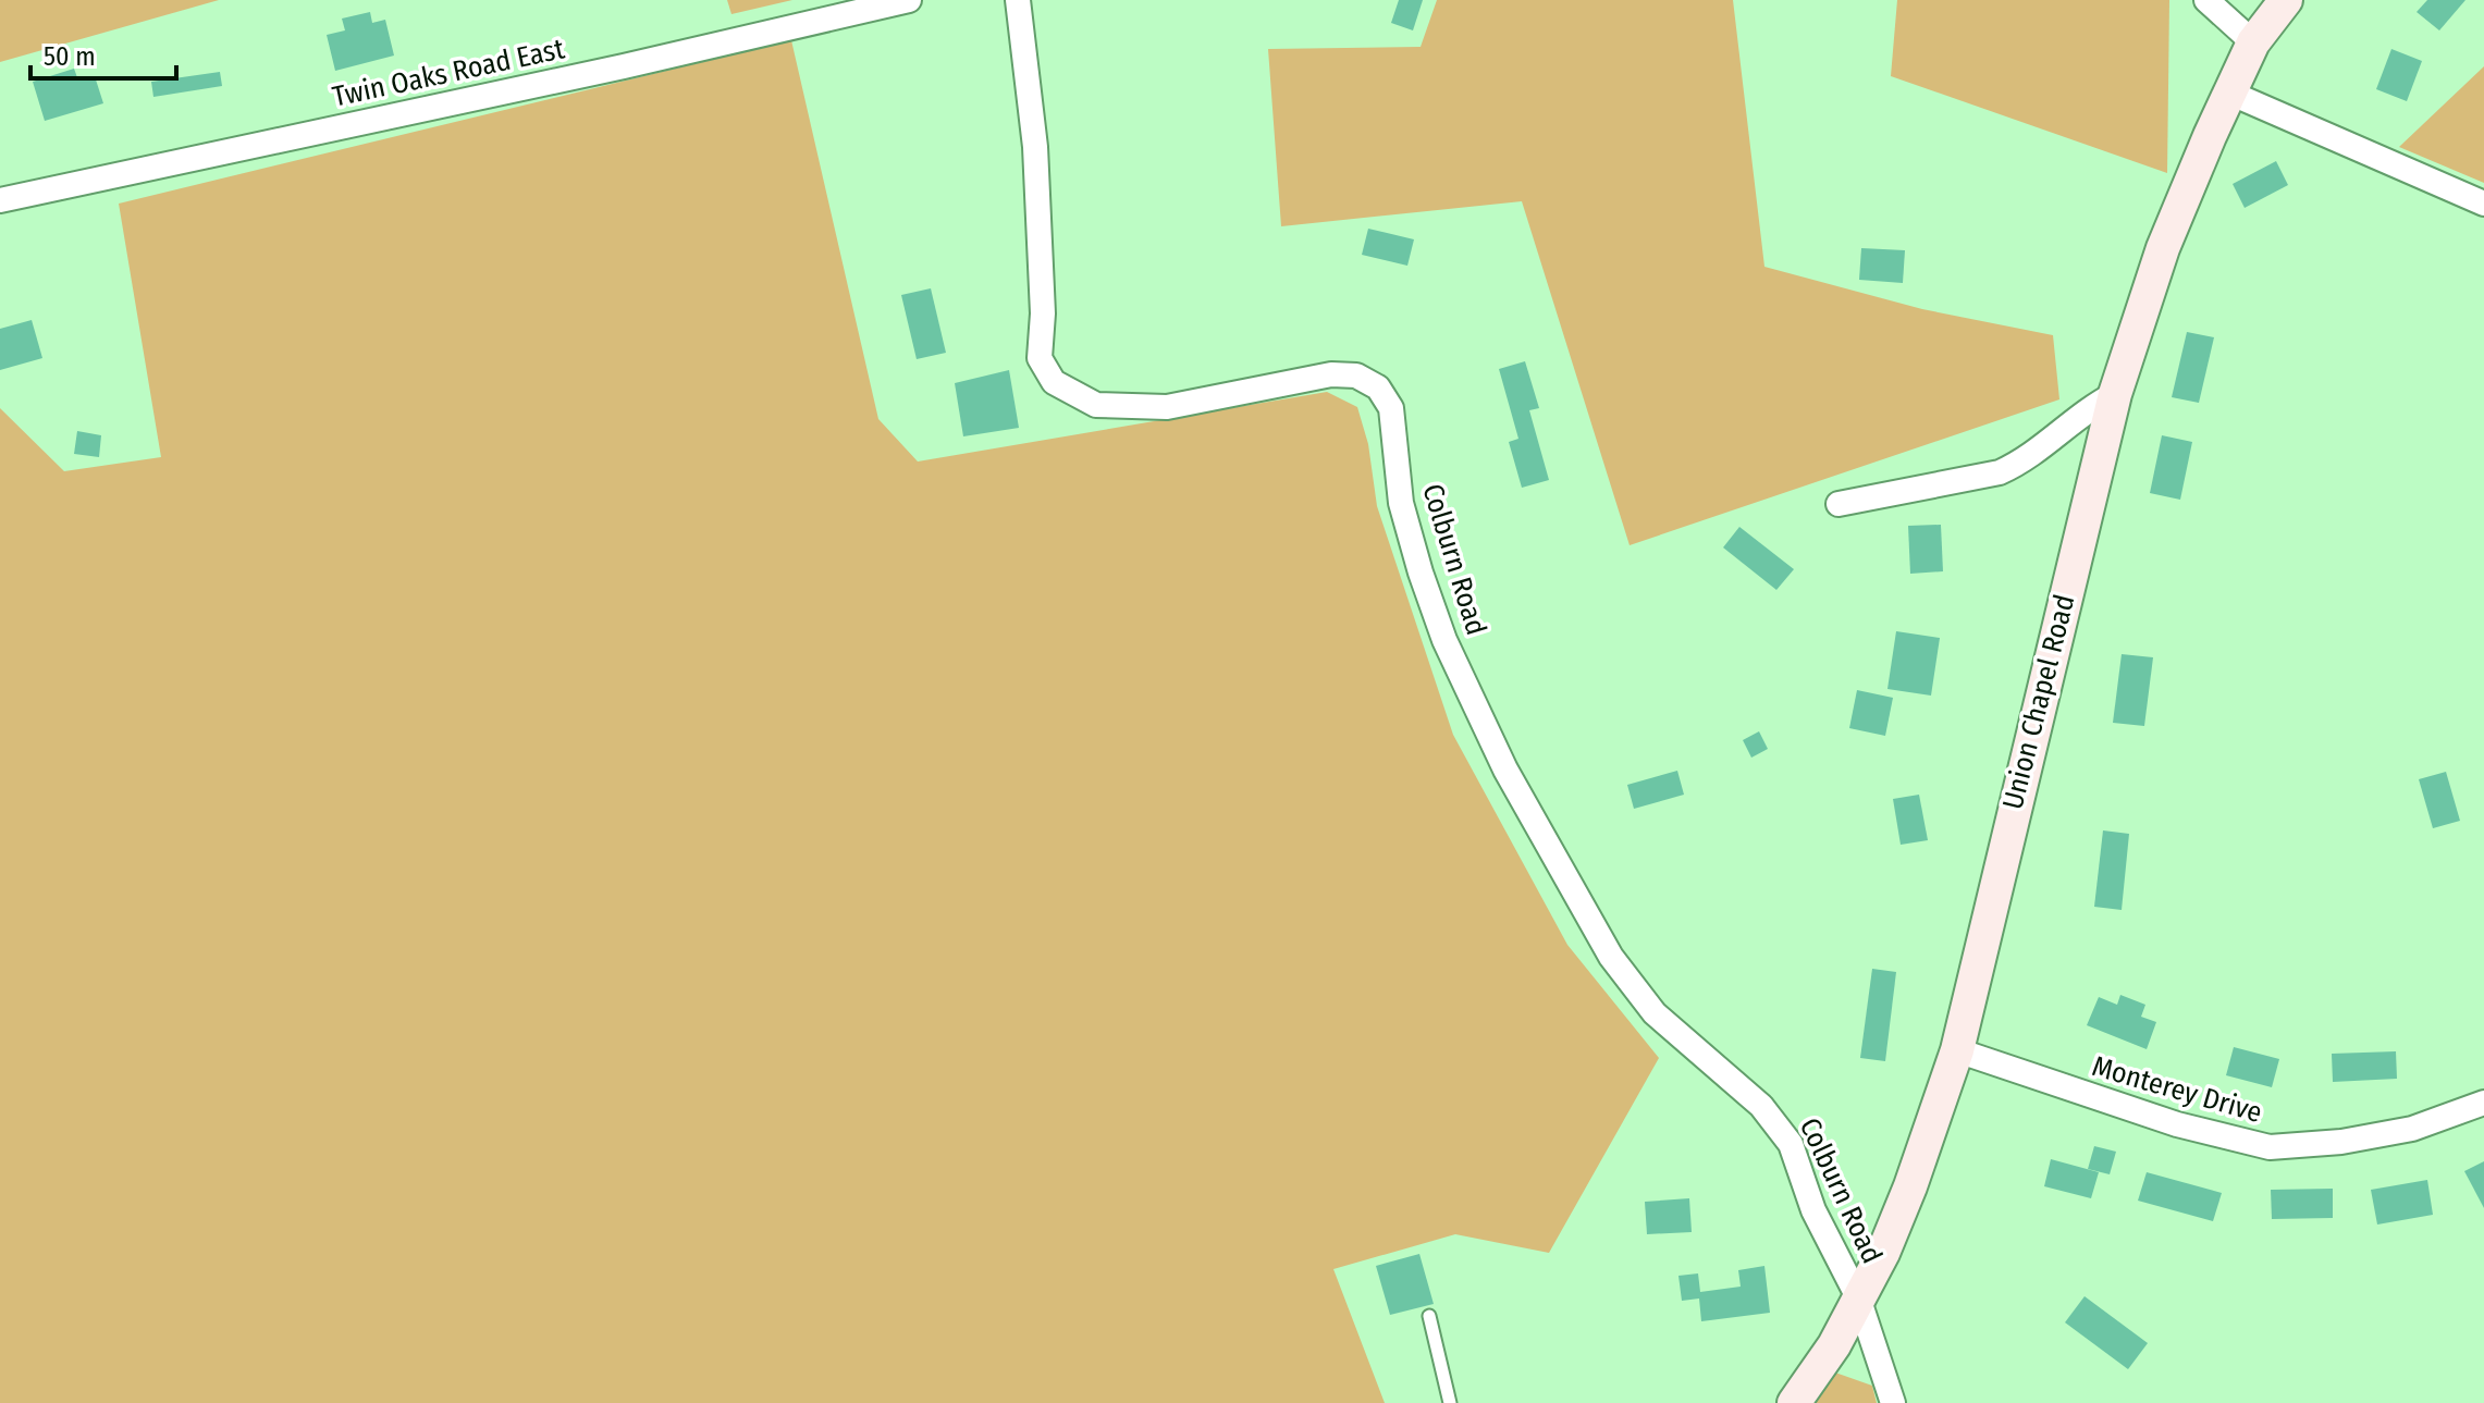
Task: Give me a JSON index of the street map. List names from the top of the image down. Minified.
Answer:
{"streets":{"street":["Twin Oaks Road East","Colburn Road","Union Chapel Road","Monterey Drive"]},"crossings":[["Colburn Road","Union Chapel Road"],["Union Chapel Road","Monterey Drive"]],"scale_bar":"50 m"}
